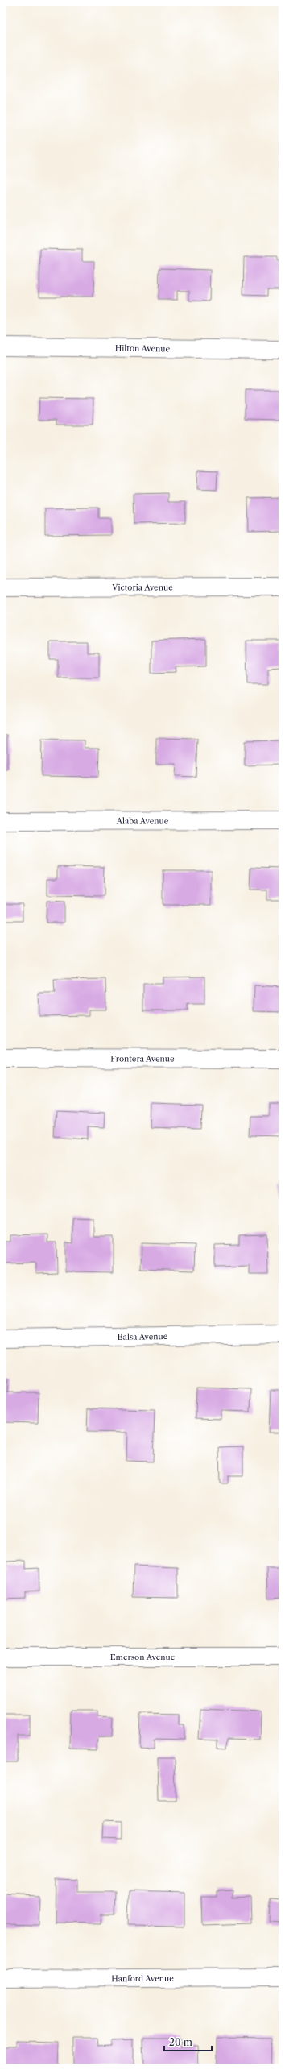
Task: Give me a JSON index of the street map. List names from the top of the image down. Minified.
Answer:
{"streets":{"street":["Hilton Avenue","Victoria Avenue","Alaba Avenue","Frontera Avenue","Balsa Avenue","Emerson Avenue","Hanford Avenue"]},"scale_bar":"20 m"}
